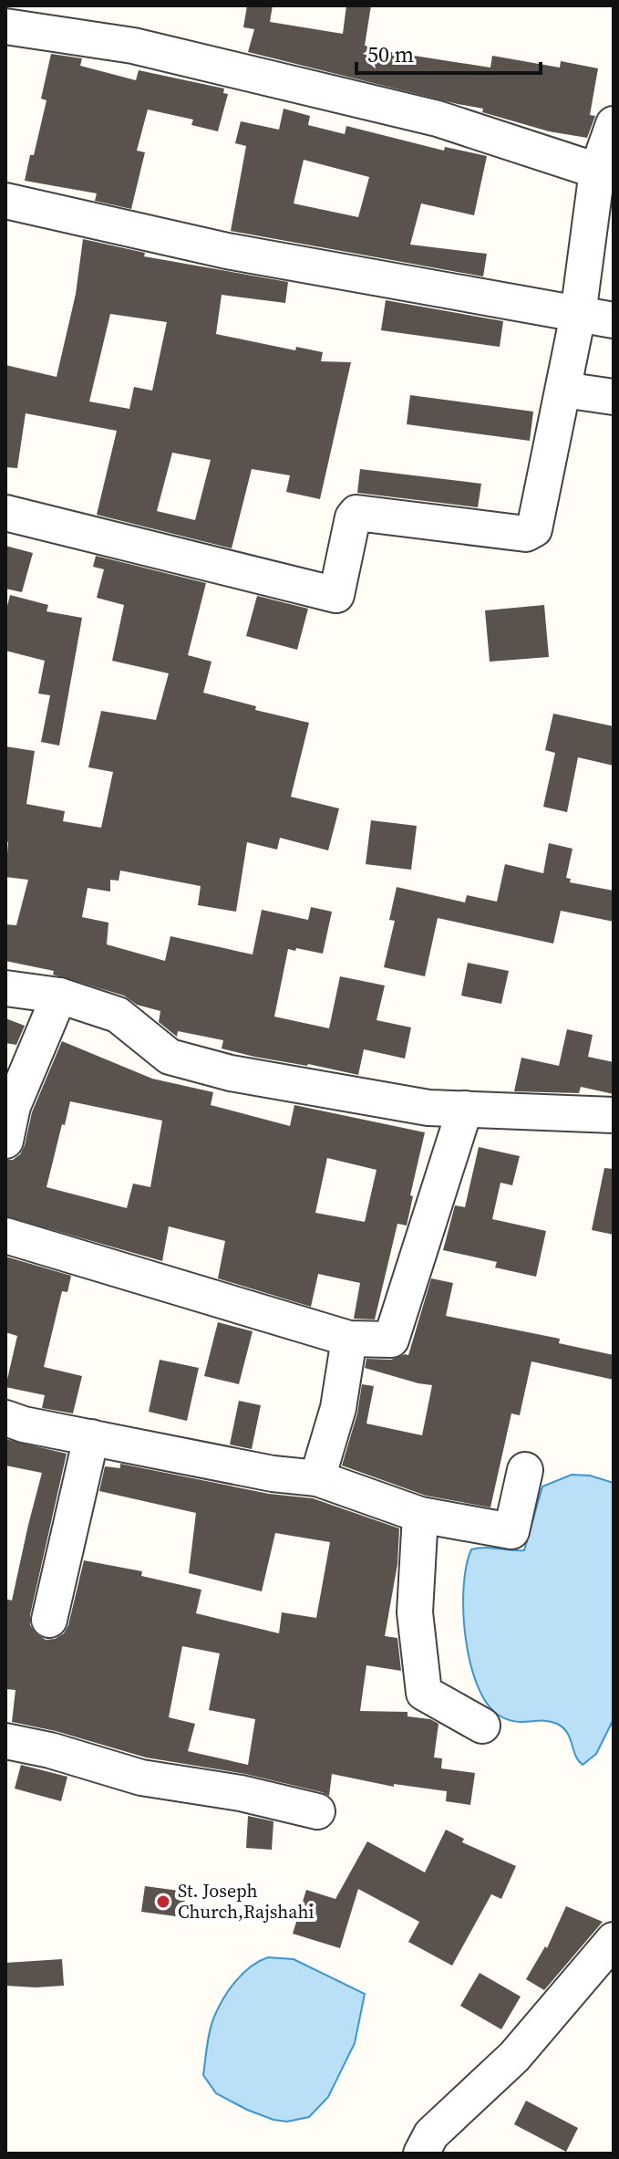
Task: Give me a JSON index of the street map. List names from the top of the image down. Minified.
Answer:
{"places":["St. Joseph Church,Rajshahi"],"scale_bar":"50 m"}
